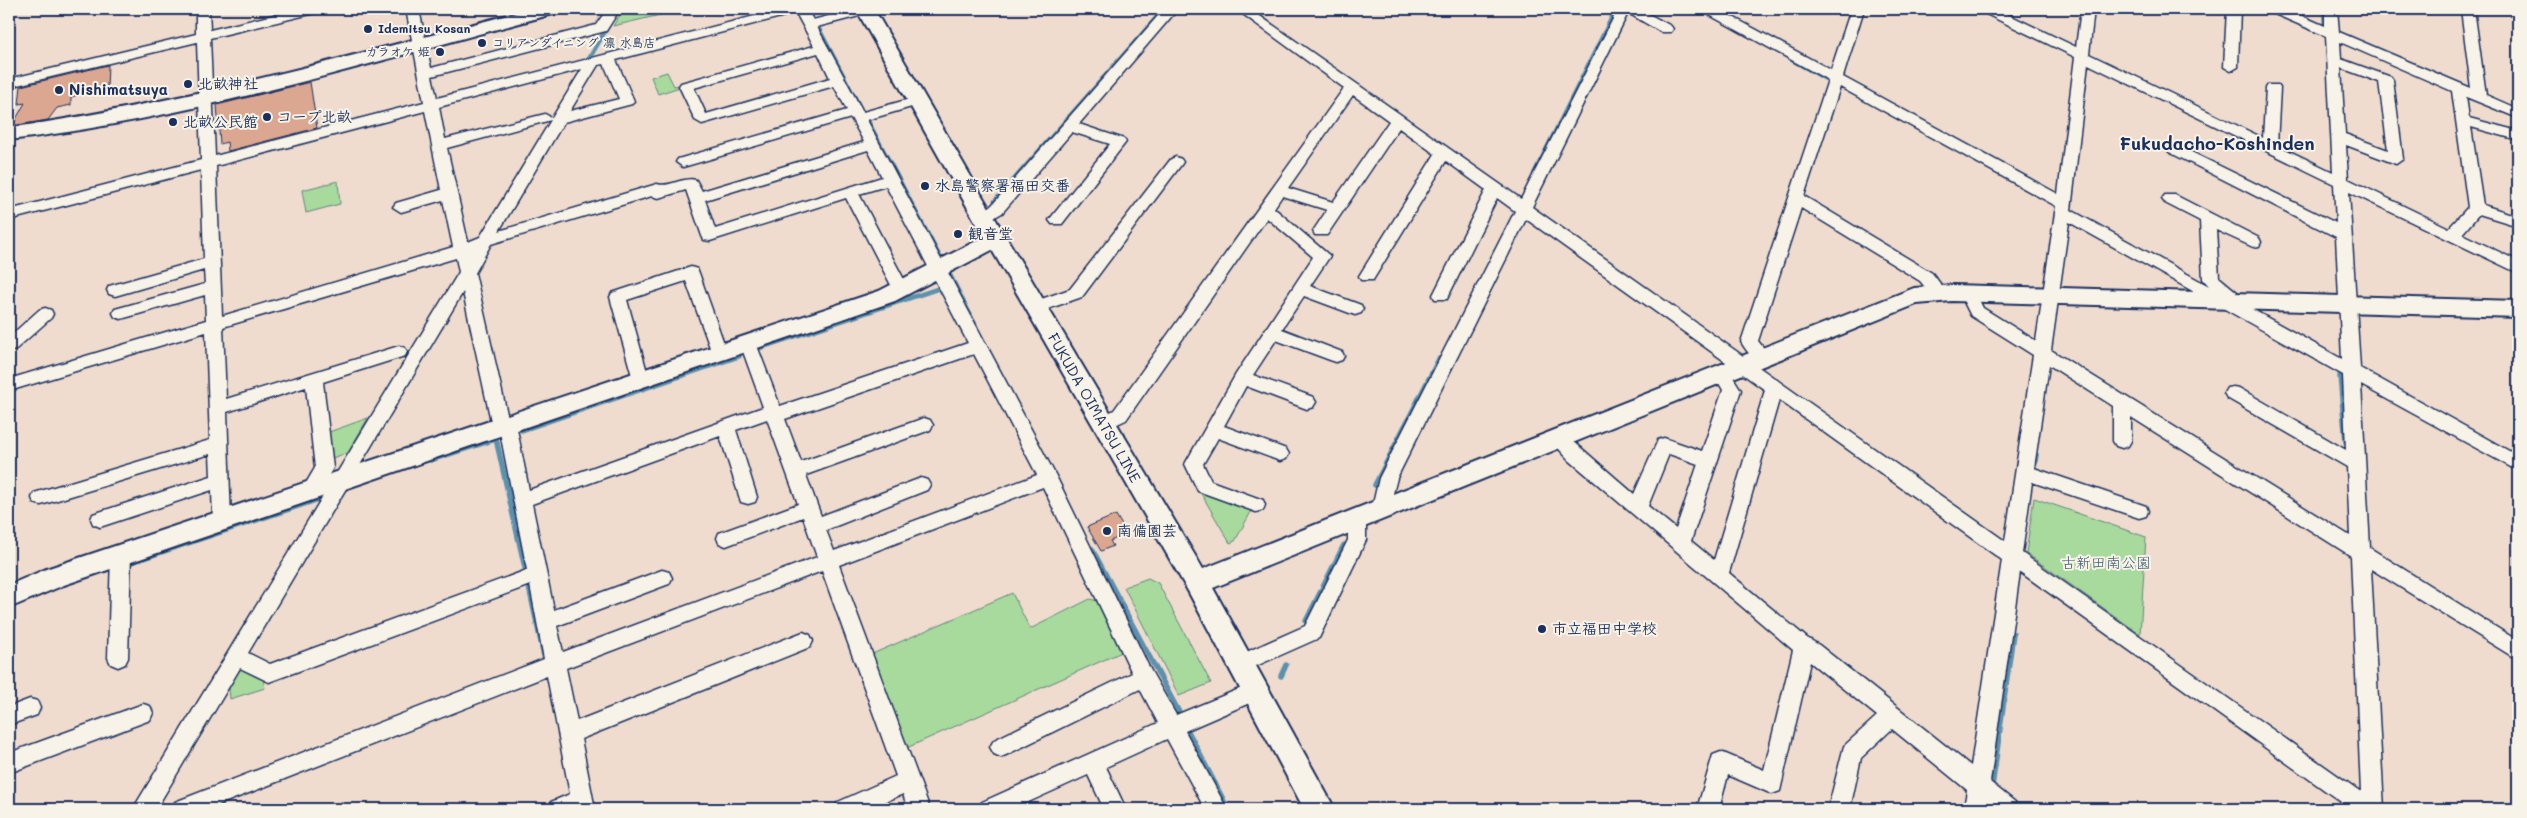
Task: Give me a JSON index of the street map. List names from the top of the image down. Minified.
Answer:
{"streets":{"street":["FUKUDA OIMATSU LINE"]},"districts":["Fukudacho-Koshinden"],"parks":["古新田南公園"],"places":["Idemitsu Kosan","コリアンダイニング 凛 水島店","カラオケ 姫","北畝神社","Nishimatsuya","コープ北畝","北畝公民館","水島警察署福田交番","観音堂","南備園芸","市立福田中学校"]}
